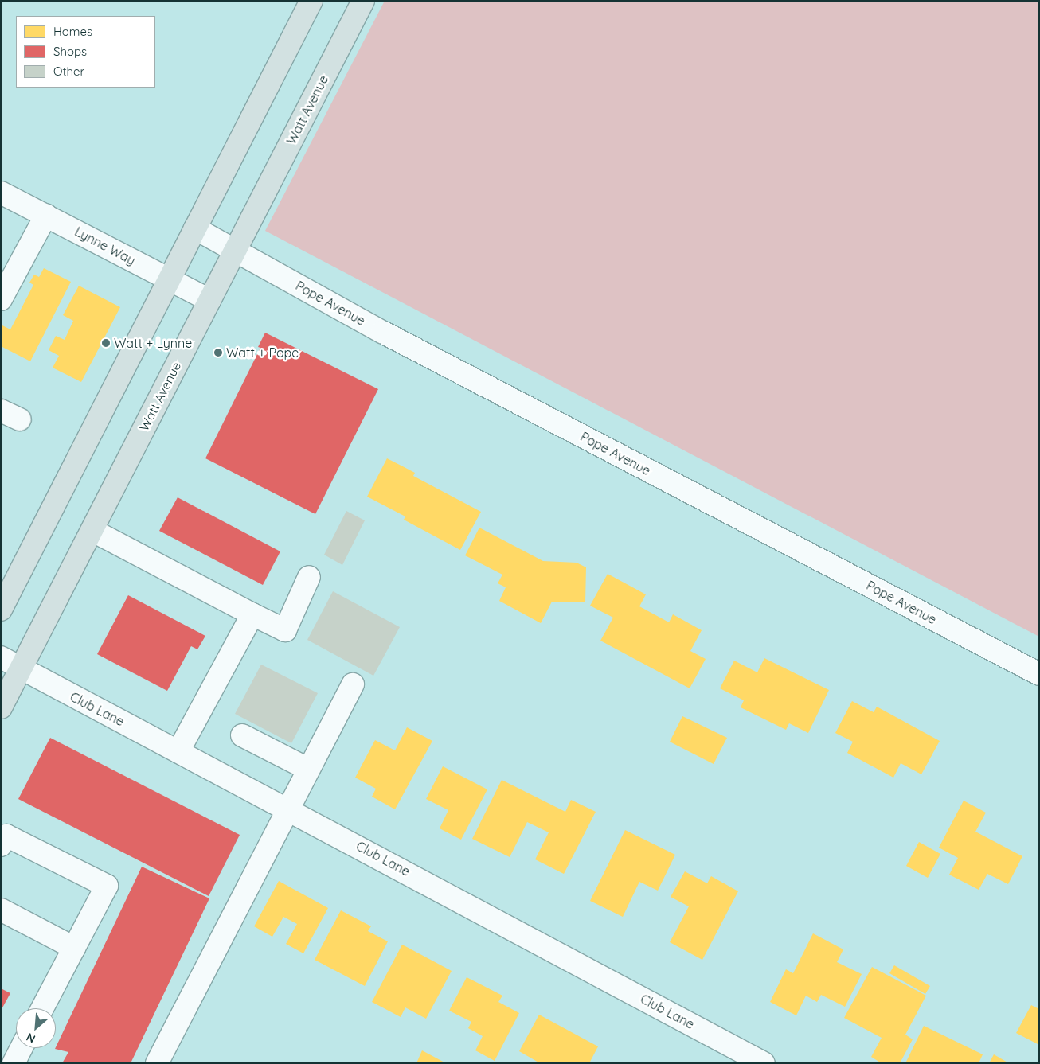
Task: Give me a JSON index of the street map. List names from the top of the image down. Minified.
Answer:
{"streets":{"main road":["Watt Avenue"],"street":["Lynne Way","Pope Avenue","Club Lane"]},"crossings":[["Watt Avenue","Lynne Way"],["Watt Avenue","Pope Avenue"],["Watt Avenue","Club Lane"]],"places":["Watt + Lynne","Watt + Pope"],"legend":["Homes","Shops","Other"],"north":"bottom left"}
